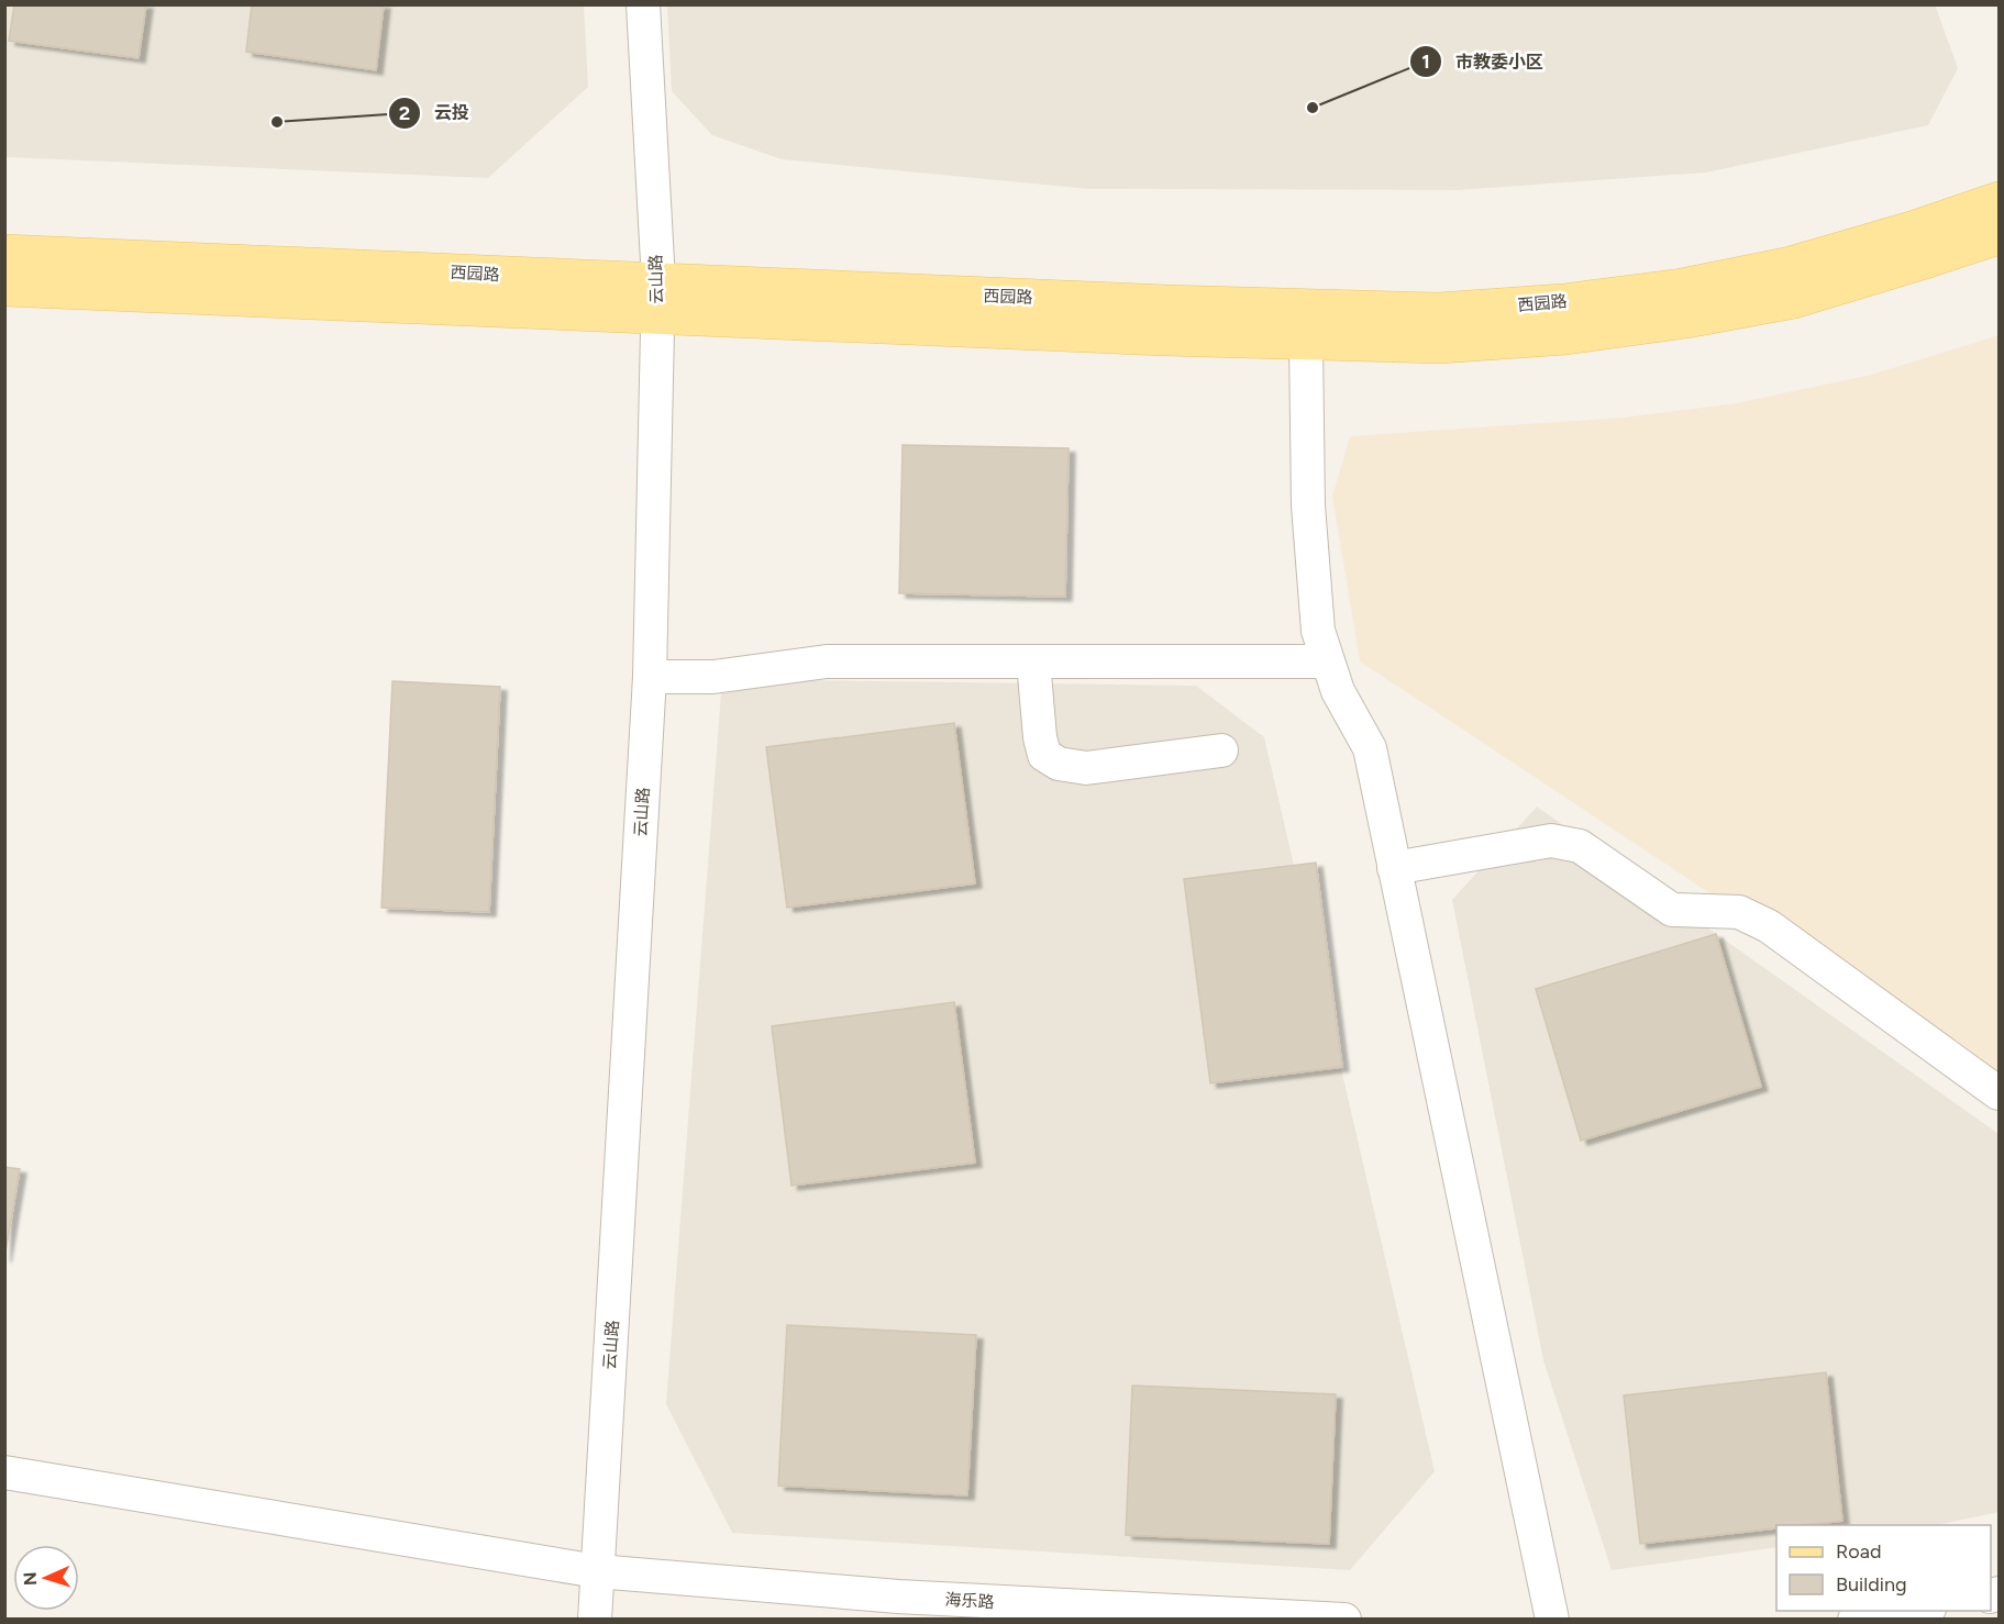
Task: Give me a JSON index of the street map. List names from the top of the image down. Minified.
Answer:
{"streets":{"main road":["西园路"],"street":["云山路","海乐路"]},"crossings":[["西园路","云山路"],["云山路","海乐路"]],"places":["市教委小区","云投"],"legend":["Road","Building"],"north":"left"}
